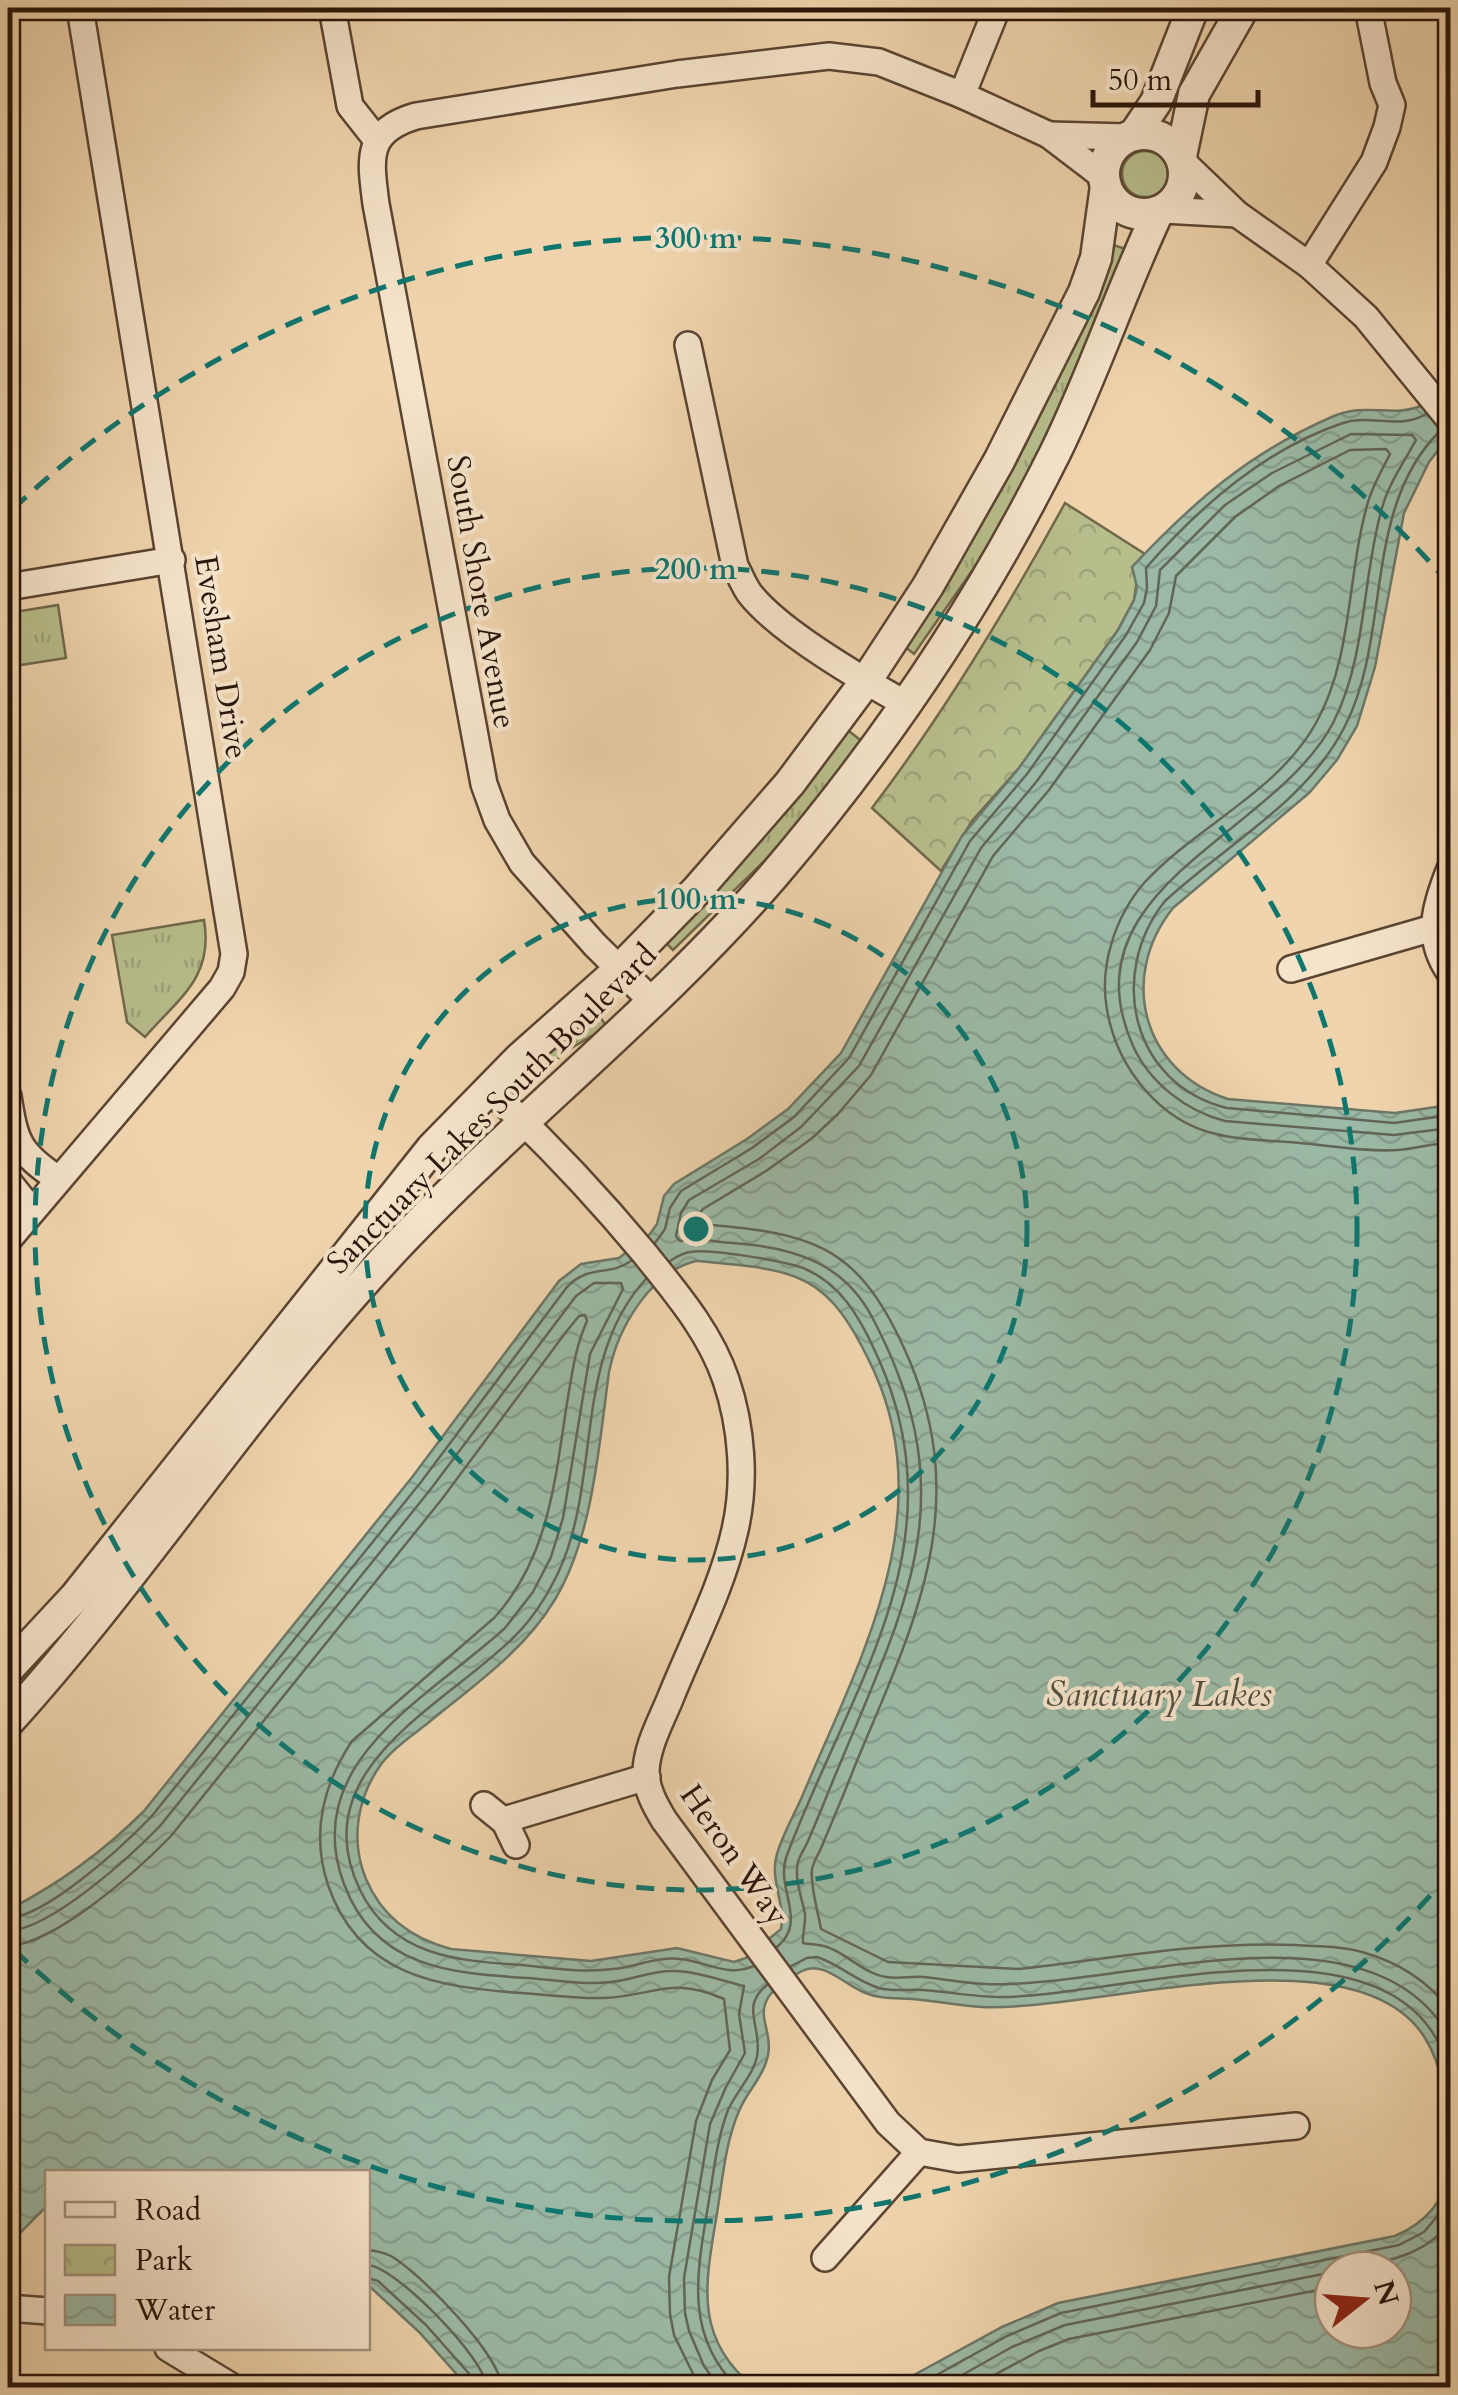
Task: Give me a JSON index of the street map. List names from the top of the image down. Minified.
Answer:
{"streets":{"street":["South Shore Avenue","Evesham Drive","Sanctuary Lakes South Boulevard","Heron Way"]},"crossings":[["South Shore Avenue","Sanctuary Lakes South Boulevard"],["Sanctuary Lakes South Boulevard","Heron Way"]],"water":["Sanctuary Lakes"],"legend":["Road","Park","Water"],"scale_bar":"50 m","north":"right","rings":["300 m","200 m","100 m"]}
